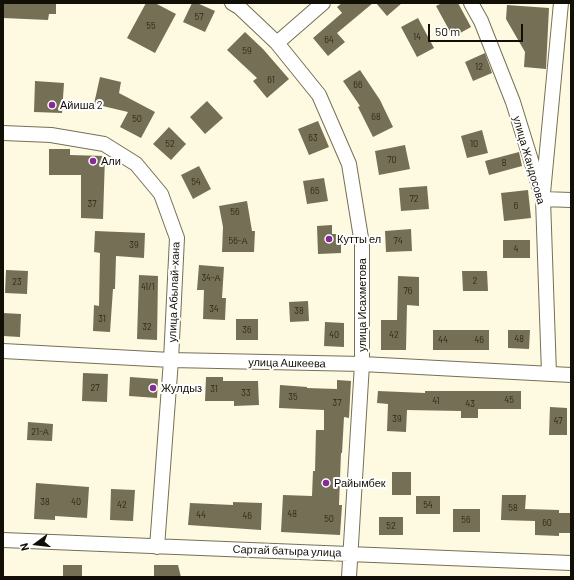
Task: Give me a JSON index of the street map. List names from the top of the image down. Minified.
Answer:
{"streets":{"street":["улица Жандосова","улица Абылай-хана","улица Исахметова","улица Ашкеева","Сартай батыра улица"]},"crossings":[["улица Жандосова","улица Ашкеева"],["улица Абылай-хана","улица Ашкеева"],["улица Абылай-хана","Сартай батыра улица"],["улица Исахметова","улица Ашкеева"],["улица Исахметова","Сартай батыра улица"]],"places":["Айиша 2","Али","Кутты ел","Жулдыз","Райымбек"],"house_numbers":["57","55","14","64","59","12","61","66","68","50","63","52","10","70","8","54","65","72","37","6","56","56-А","74","39","4","34-А","2","23","41/1","76","34","38","31","32","36","40","42","48","44","46","27","31","33","35","45","41","37","43","39","47","21-А","38","40","42","54","58","48","44","46","50","56","60","52"],"scale_bar":"50 m","north":"left"}
